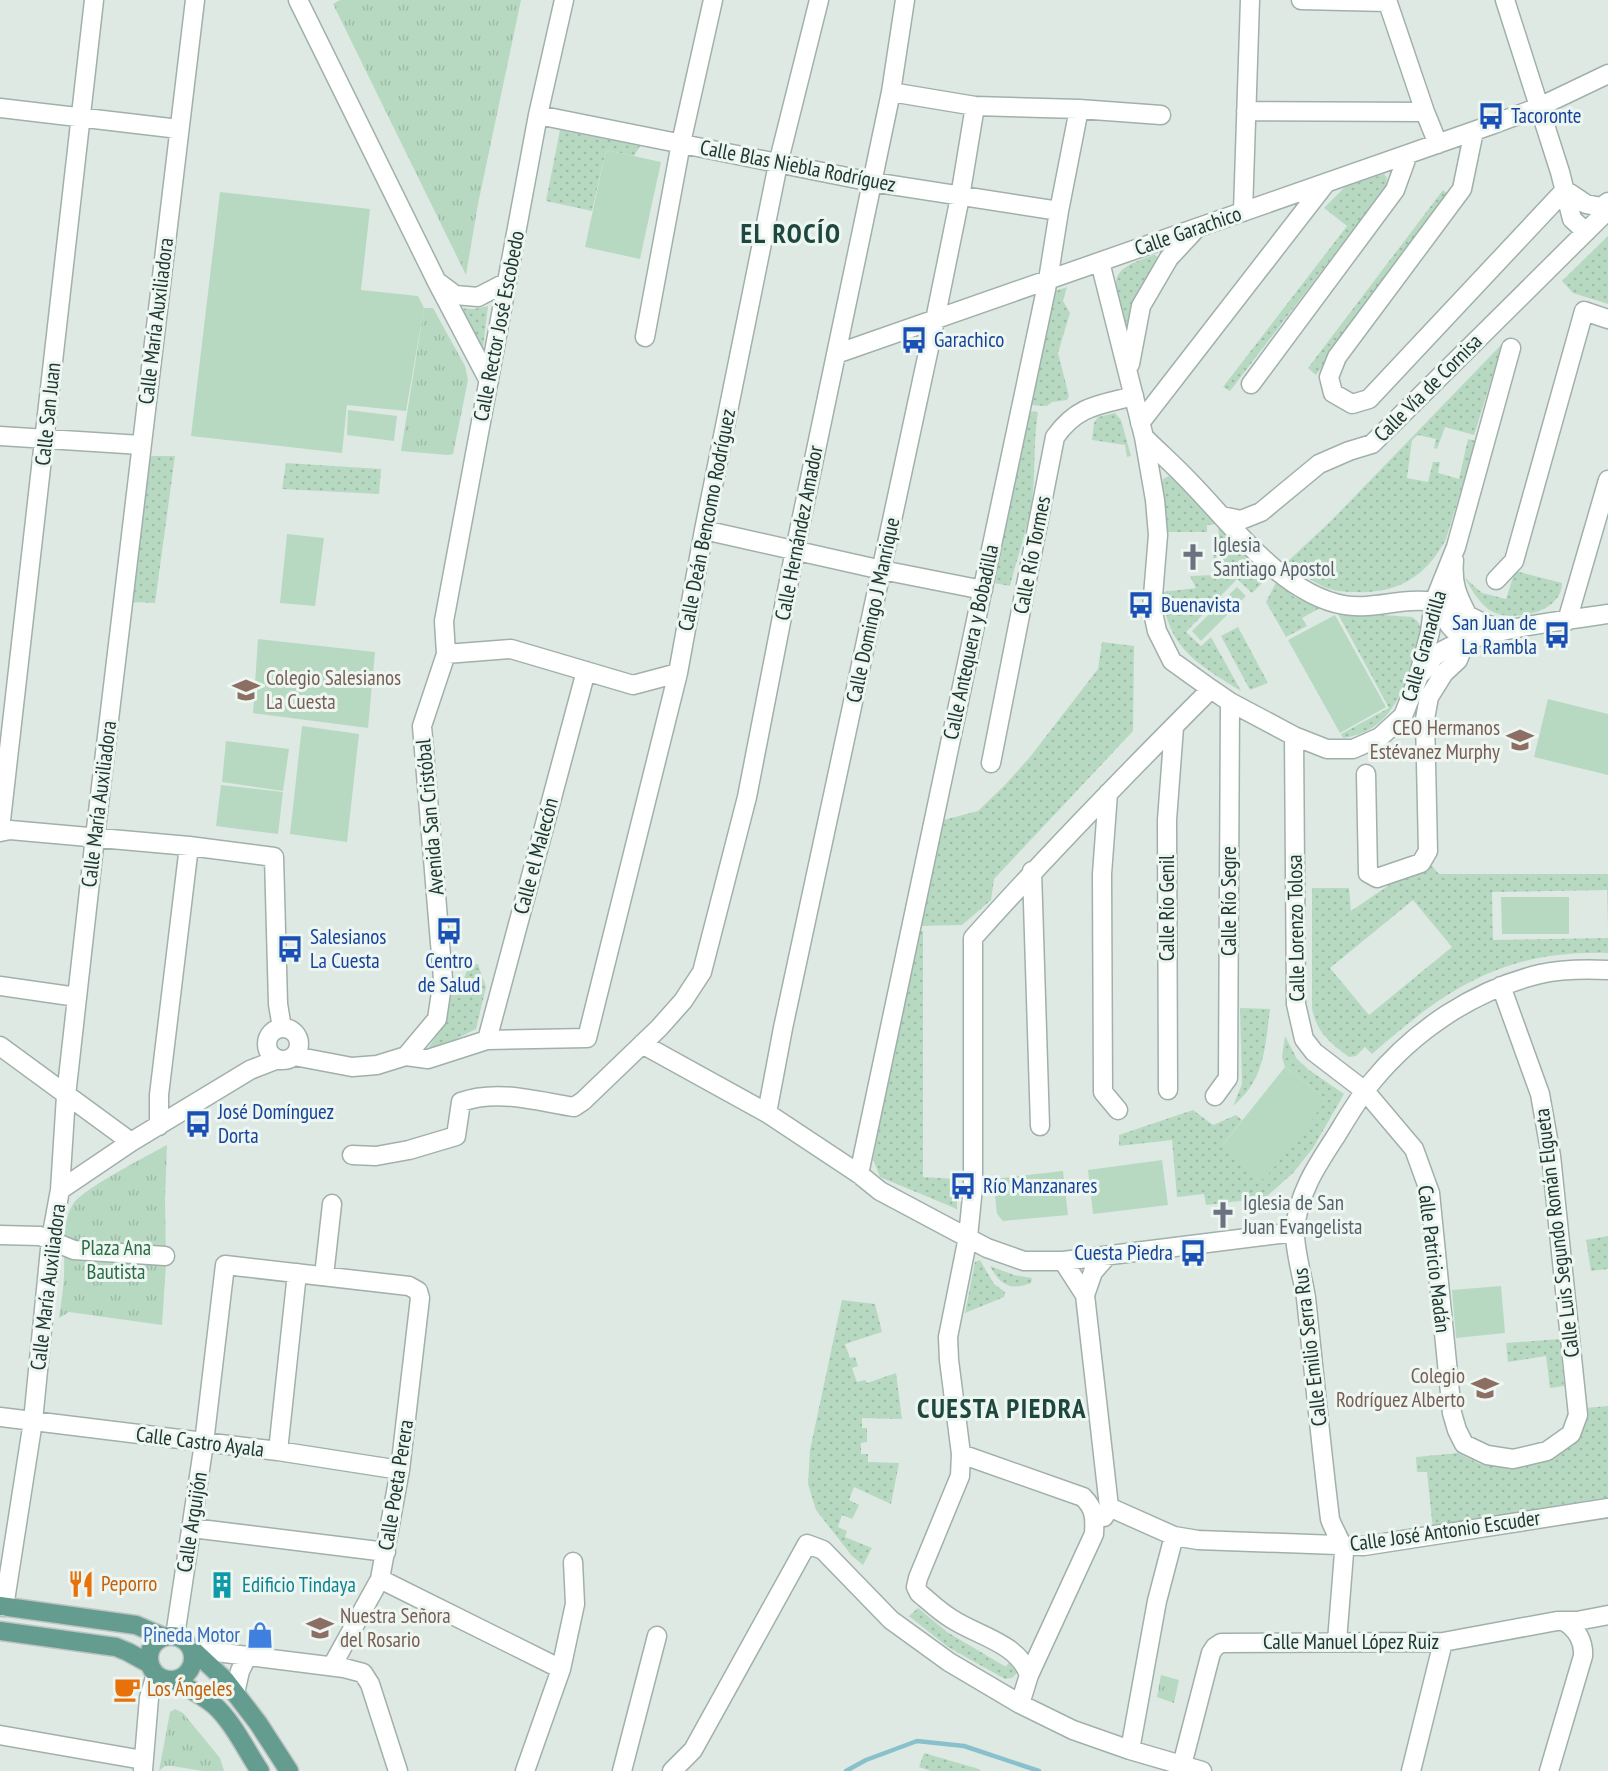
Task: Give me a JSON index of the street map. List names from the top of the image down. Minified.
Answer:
{"streets":{"street":["Calle Blas Niebla Rodríguez","Calle Garachico","Calle María Auxiliadora","Calle Rector José Escobedo","Calle Vía de Cornisa","Calle San Juan","Calle Deán Bencomo Rodríguez","Calle Hernández Amador","Calle Río Tormes","Calle Domingo J Manrique","Calle Antequera y Bobadilla","Calle Granadilla","Avenida San Cristóbal","Calle el Malecón","Calle Río Segre","Calle Río Genil","Calle Lorenzo Tolosa","Calle Luis Segundo Román Elgueta","Calle Patricio Madán","Calle Emilio Serra Rus","Calle Castro Ayala","Calle Poeta Perera","Calle Arguijón","Calle José Antonio Escuder","Calle Manuel López Ruiz"]},"crossings":[["Calle Blas Niebla Rodríguez","Calle Rector José Escobedo"],["Calle Blas Niebla Rodríguez","Calle Deán Bencomo Rodríguez"],["Calle Blas Niebla Rodríguez","Calle Hernández Amador"],["Calle Blas Niebla Rodríguez","Calle Domingo J Manrique"],["Calle Blas Niebla Rodríguez","Calle Antequera y Bobadilla"],["Calle Garachico","Calle Hernández Amador"],["Calle Garachico","Calle Domingo J Manrique"],["Calle Garachico","Calle Antequera y Bobadilla"],["Calle Garachico","Calle Granadilla"],["Calle María Auxiliadora","Calle Castro Ayala"],["Calle Rector José Escobedo","Avenida San Cristóbal"],["Calle Deán Bencomo Rodríguez","Calle el Malecón"],["Calle Río Tormes","Calle Granadilla"],["Calle Granadilla","Calle Río Segre"],["Calle Granadilla","Calle Lorenzo Tolosa"],["Calle Lorenzo Tolosa","Calle Patricio Madán"],["Calle Lorenzo Tolosa","Calle Emilio Serra Rus"],["Calle Luis Segundo Román Elgueta","Calle Patricio Madán"],["Calle Luis Segundo Román Elgueta","Calle Emilio Serra Rus"],["Calle Patricio Madán","Calle Emilio Serra Rus"],["Calle Emilio Serra Rus","Calle José Antonio Escuder"],["Calle Emilio Serra Rus","Calle Manuel López Ruiz"],["Calle Castro Ayala","Calle Poeta Perera"],["Calle Castro Ayala","Calle Arguijón"]],"districts":["EL ROCÍO","CUESTA PIEDRA"],"parks":["Plaza Ana Bautista"],"places":{"bus stop":["Tacoronte","Garachico","Buenavista","San Juan de La Rambla","Centro de Salud","Salesianos La Cuesta","José Domínguez Dorta","Río Manzanares","Cuesta Piedra"],"church":["Iglesia Santiago Apostol","Iglesia de San Juan Evangelista"],"school or university":["Colegio Salesianos La Cuesta","CEO Hermanos Estévanez Murphy","Colegio Rodríguez Alberto","Nuestra Señora del Rosario"],"restaurant":["Peporro"],"building":["Edificio Tindaya"],"shop":["Pineda Motor"],"cafe":["Los Ángeles"]}}
